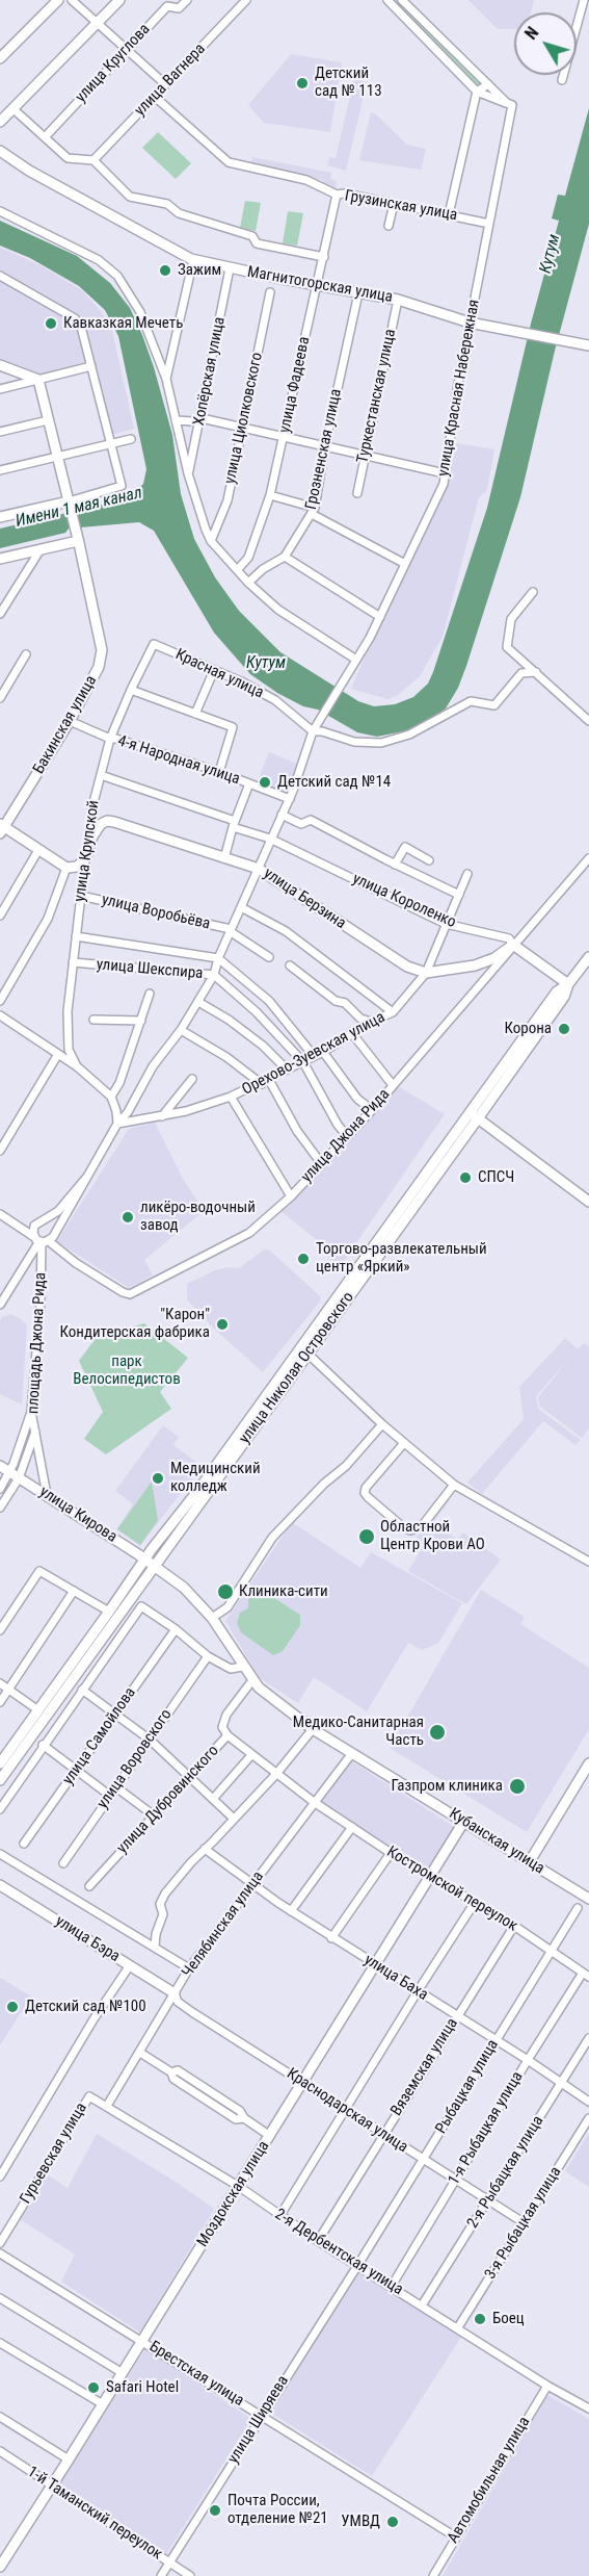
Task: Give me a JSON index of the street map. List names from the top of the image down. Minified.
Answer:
{"streets":{"main road":["Магнитогорская улица","Бакинская улица","улица Крупской","улица Берзина","улица Короленко","улица Николая Островского","улица Кирова","Кубанская улица","улица Бэра","Моздокская улица"],"street":["улица Круглова","улица Вагнера","Грузинская улица","Хопёрская улица","улица Фадеева","улица Красная Набережная","Туркестанская улица","улица Циолковского","Грозненская улица","Красная улица","4-я Народная улица","улица Воробьёва","улица Шекспира","Орехово-Зуевская улица","улица Джона Рида","площадь Джона Рида","улица Самойлова","улица Воровского","улица Дубровинского","Костромской переулок","Челябинская улица","улица Баха","Вяземская улица","Рыбацкая улица","Краснодарская улица","1-я Рыбацкая улица","Гурьевская улица","2-я Рыбацкая улица","3-я Рыбацкая улица","2-я Дербентская улица","Брестская улица","улица Ширяева","Автомобильная улица","1-й Таманский переулок"]},"crossings":[["улица Вагнера","Грузинская улица"],["Грузинская улица","улица Фадеева"],["Грузинская улица","улица Красная Набережная"],["Магнитогорская улица","Хопёрская улица"],["Магнитогорская улица","улица Фадеева"],["Магнитогорская улица","улица Красная Набережная"],["Магнитогорская улица","Туркестанская улица"],["Магнитогорская улица","Грозненская улица"],["улица Красная Набережная","Красная улица"],["улица Красная Набережная","4-я Народная улица"],["улица Красная Набережная","улица Берзина"],["улица Красная Набережная","улица Короленко"],["улица Красная Набережная","улица Воробьёва"],["улица Красная Набережная","улица Шекспира"],["улица Красная Набережная","Орехово-Зуевская улица"],["Красная улица","улица Крупской"],["Бакинская улица","4-я Народная улица"],["4-я Народная улица","улица Крупской"],["улица Крупской","улица Берзина"],["улица Крупской","улица Короленко"],["улица Крупской","улица Воробьёва"],["улица Крупской","улица Шекспира"],["улица Берзина","улица Короленко"],["улица Берзина","Орехово-Зуевская улица"],["улица Берзина","улица Джона Рида"],["улица Короленко","Орехово-Зуевская улица"],["улица Короленко","улица Джона Рида"],["улица Короленко","улица Николая Островского"],["улица Шекспира","Орехово-Зуевская улица"],["улица Шекспира","улица Джона Рида"],["улица Джона Рида","площадь Джона Рида"],["площадь Джона Рида","улица Кирова"],["улица Николая Островского","улица Кирова"],["улица Николая Островского","Кубанская улица"],["улица Кирова","Кубанская улица"],["улица Дубровинского","Кубанская улица"],["улица Дубровинского","Костромской переулок"],["Кубанская улица","Челябинская улица"],["Кубанская улица","Моздокская улица"],["Костромской переулок","Челябинская улица"],["Костромской переулок","Вяземская улица"],["Костромской переулок","Рыбацкая улица"],["Костромской переулок","1-я Рыбацкая улица"],["Костромской переулок","Моздокская улица"],["Челябинская улица","улица Бэра"],["Челябинская улица","улица Баха"],["Челябинская улица","Краснодарская улица"],["Челябинская улица","2-я Дербентская улица"],["улица Бэра","Краснодарская улица"],["улица Баха","Вяземская улица"],["улица Баха","Рыбацкая улица"],["улица Баха","1-я Рыбацкая улица"],["улица Баха","2-я Рыбацкая улица"],["улица Баха","Моздокская улица"],["Вяземская улица","Краснодарская улица"],["Вяземская улица","2-я Дербентская улица"],["Рыбацкая улица","Краснодарская улица"],["Рыбацкая улица","2-я Дербентская улица"],["Рыбацкая улица","улица Ширяева"],["Краснодарская улица","1-я Рыбацкая улица"],["Краснодарская улица","2-я Рыбацкая улица"],["Краснодарская улица","Моздокская улица"],["Краснодарская улица","3-я Рыбацкая улица"],["1-я Рыбацкая улица","2-я Дербентская улица"],["Гурьевская улица","2-я Дербентская улица"],["2-я Рыбацкая улица","2-я Дербентская улица"],["Моздокская улица","2-я Дербентская улица"],["Моздокская улица","Брестская улица"],["Моздокская улица","1-й Таманский переулок"],["3-я Рыбацкая улица","2-я Дербентская улица"],["2-я Дербентская улица","улица Ширяева"],["2-я Дербентская улица","Автомобильная улица"],["Брестская улица","улица Ширяева"],["Брестская улица","Автомобильная улица"],["улица Ширяева","1-й Таманский переулок"]],"water":["Кутум","Имени 1 мая канал"],"parks":["парк Велосипедистов"],"places":["Детский сад № 113","Зажим","Кавказкая Мечеть","Детский сад №14","Корона","СПСЧ","ликёро-водочный завод","Торгово-развлекательный центр «Яркий»","\"Карон\" Кондитерская фабрика","Медицинский колледж","Областной Центр Крови АО","Клиника-сити","Медико-Санитарная Часть","Газпром клиника","Детский сад №100","Боец","Safari Hotel","Почта России, отделение №21","УМВД"],"north":"top left"}
